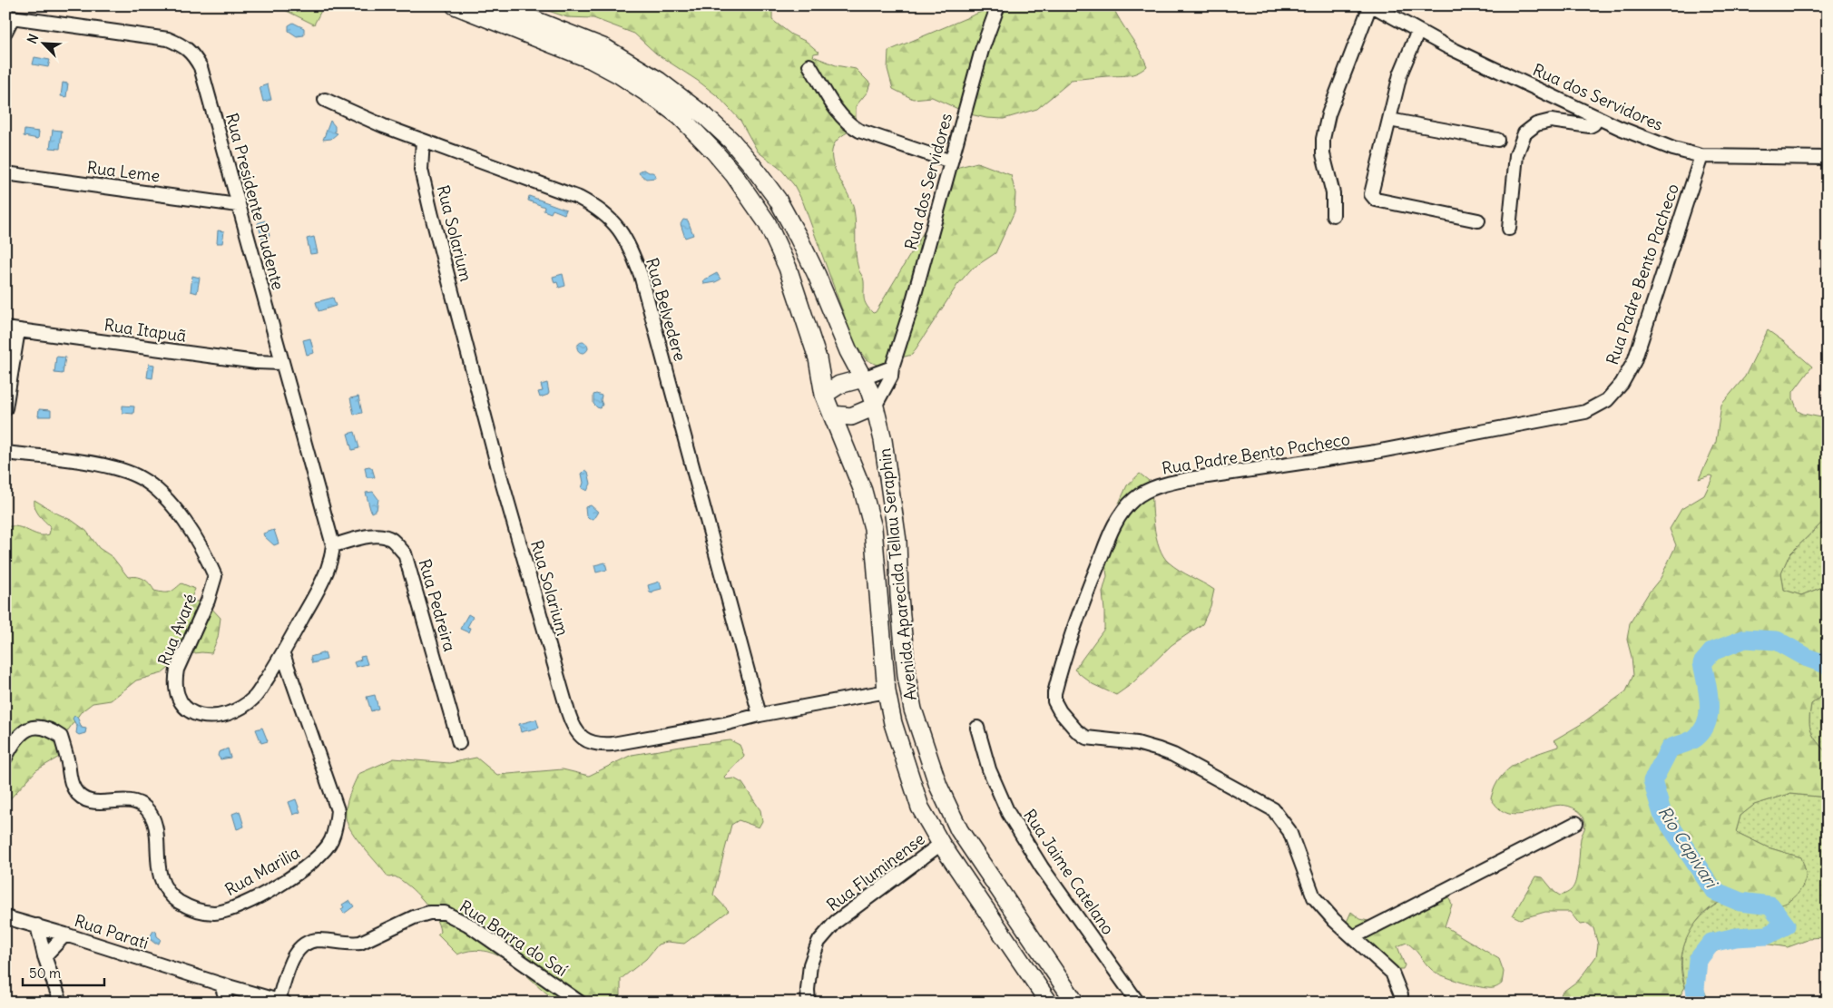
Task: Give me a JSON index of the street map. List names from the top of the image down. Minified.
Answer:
{"streets":{"main road":["Avenida Aparecida Tellau Seraphin"],"street":["Rua dos Servidores","Rua Leme","Rua Presidente Prudente","Rua Solarium","Rua Padre Bento Pacheco","Rua Belvedere","Rua Itapuã","Rua Pedreira","Rua Avaré","Rua Marilia","Rua Fluminense","Rua Jaime Catelano","Rua Parati","Rua Barra do Saí"]},"crossings":[["Rua dos Servidores","Rua Padre Bento Pacheco"],["Rua dos Servidores","Avenida Aparecida Tellau Seraphin"],["Rua Leme","Rua Presidente Prudente"],["Rua Presidente Prudente","Rua Itapuã"],["Rua Presidente Prudente","Rua Pedreira"],["Rua Presidente Prudente","Rua Avaré"],["Rua Solarium","Rua Belvedere"],["Rua Solarium","Avenida Aparecida Tellau Seraphin"],["Avenida Aparecida Tellau Seraphin","Rua Fluminense"],["Rua Pedreira","Rua Avaré"],["Rua Avaré","Rua Marilia"],["Rua Parati","Rua Barra do Saí"]],"water":["Rio Capivari"],"scale_bar":"50 m","north":"top left"}
